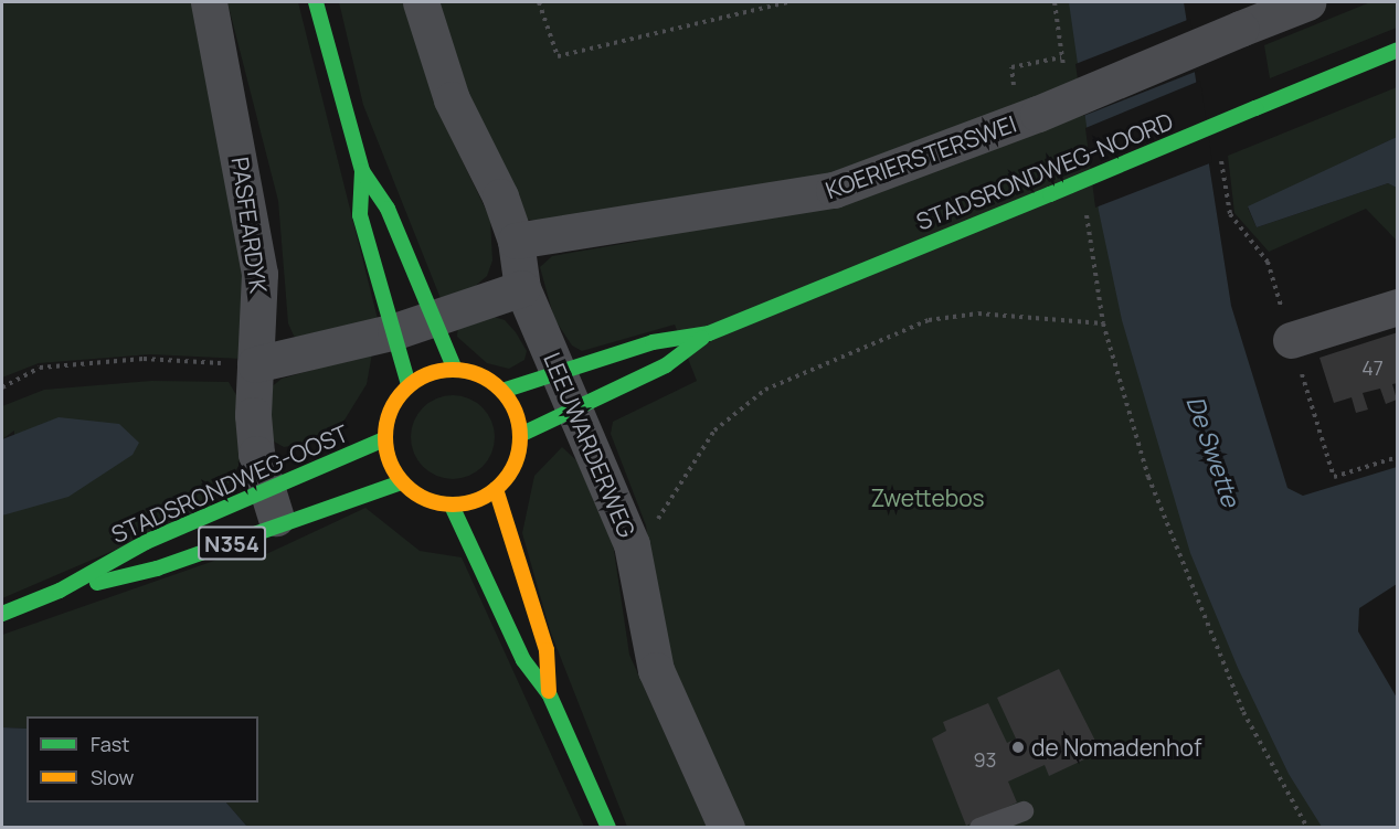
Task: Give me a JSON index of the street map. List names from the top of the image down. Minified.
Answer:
{"streets":{"main road":["STADSRONDWEG-NOORD","STADSRONDWEG-OOST","N354"],"street":["KOERIERSTERSWEI","PASFEARDYK","LEEUWARDERWEG"]},"crossings":[["KOERIERSTERSWEI","LEEUWARDERWEG"],["STADSRONDWEG-NOORD","LEEUWARDERWEG"],["STADSRONDWEG-NOORD","STADSRONDWEG-OOST"],["PASFEARDYK","STADSRONDWEG-OOST"]],"water":["De Swette"],"parks":["Zwettebos"],"places":["de Nomadenhof"],"house_numbers":["47","93"],"legend":["Fast","Slow"]}
